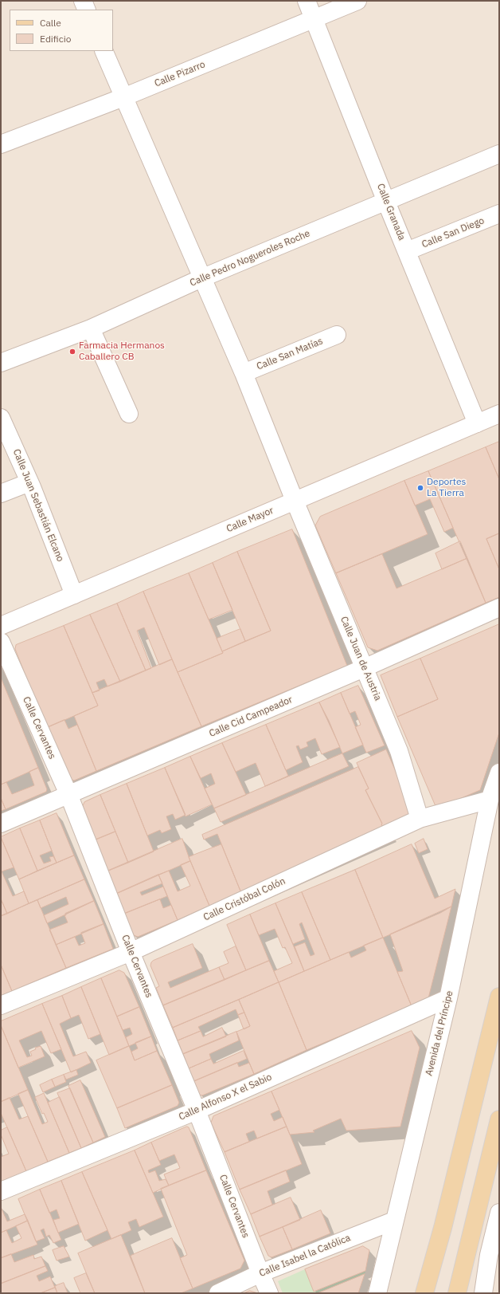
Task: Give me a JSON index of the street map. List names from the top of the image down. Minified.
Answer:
{"streets":{"street":["Calle Pizarro","Calle Granada","Calle San Diego","Calle Pedro Nogueroles Roche","Calle San Matías","Calle Juan Sebastián Elcano","Calle Mayor","Calle Juan de Austria","Calle Cid Campeador","Calle Cervantes","Calle Cristóbal Colón","Avenida del Príncipe","Calle Alfonso X el Sabio","Calle Isabel la Católica"]},"crossings":[["Calle Pizarro","Calle Granada"],["Calle Pizarro","Calle Juan de Austria"],["Calle Granada","Calle San Diego"],["Calle Granada","Calle Pedro Nogueroles Roche"],["Calle Granada","Calle Mayor"],["Calle Pedro Nogueroles Roche","Calle Juan de Austria"],["Calle San Matías","Calle Juan de Austria"],["Calle Juan Sebastián Elcano","Calle Mayor"],["Calle Mayor","Calle Juan de Austria"],["Calle Juan de Austria","Calle Cid Campeador"],["Calle Juan de Austria","Calle Cristóbal Colón"],["Calle Cid Campeador","Calle Cervantes"],["Calle Cervantes","Calle Cristóbal Colón"],["Calle Cervantes","Calle Alfonso X el Sabio"],["Calle Cervantes","Calle Isabel la Católica"],["Calle Cristóbal Colón","Avenida del Príncipe"],["Avenida del Príncipe","Calle Alfonso X el Sabio"],["Avenida del Príncipe","Calle Isabel la Católica"]],"places":["Farmacia Hermanos Caballero CB","Deportes La Tierra"],"legend":["Calle","Edificio"]}
